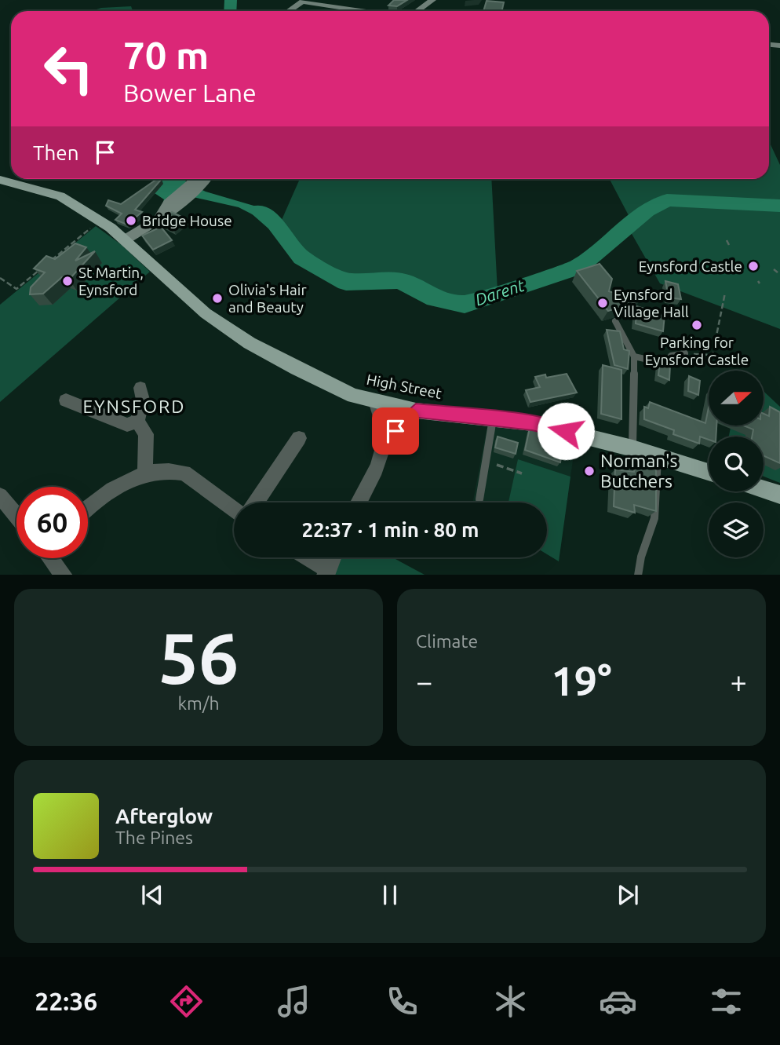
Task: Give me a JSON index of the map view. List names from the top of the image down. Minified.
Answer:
{"streets":{"main road":["High Street"]},"districts":["EYNSFORD"],"water":["Darent"],"places":["Bridge House","Eynsford Castle","St Martin, Eynsford","Olivia's Hair and Beauty","Eynsford Village Hall","Parking for Eynsford Castle","Norman's Butchers"],"north":"right","page":{"turn":["70 m","Bower Lane"],"then":"Then","limit":"60","trip":"22:37 · 1 min · 80 m","tile":[["56","km/h"],"Climate"],"heat":["−","19°","+"],"song":["Afterglow","The Pines"],"tabs":"22:36"}}
